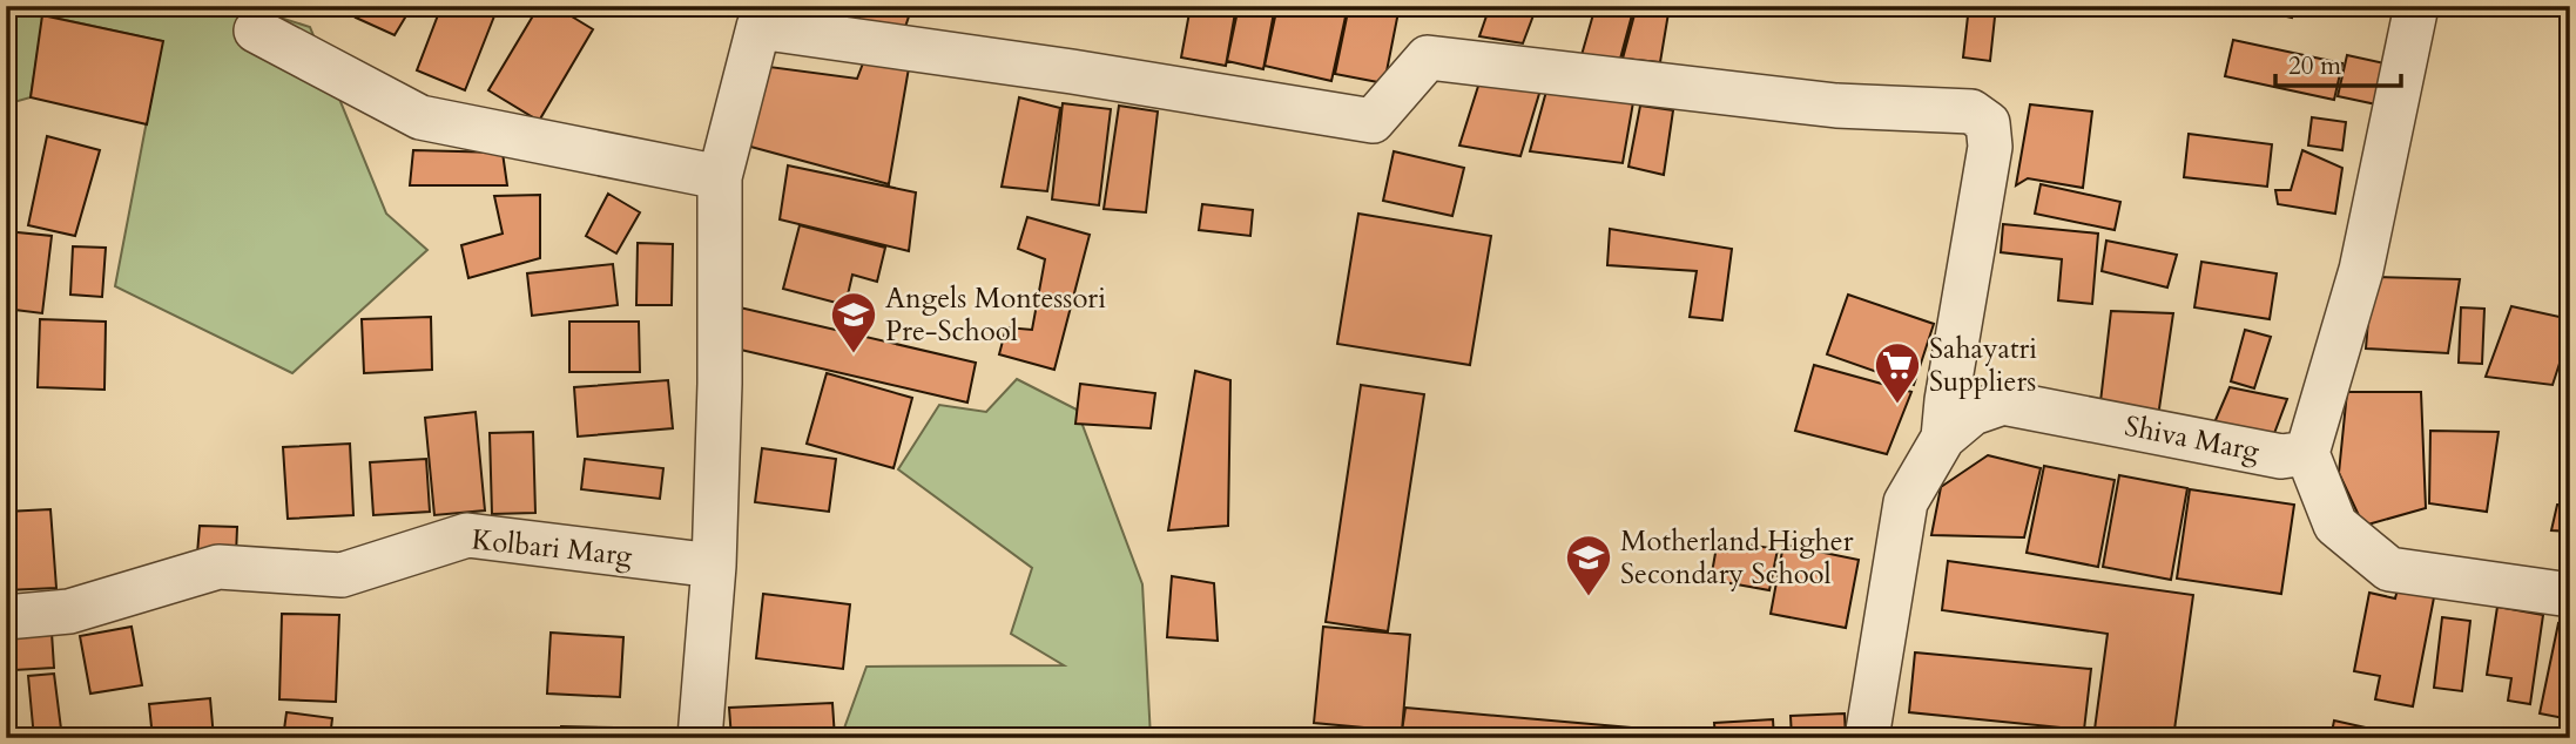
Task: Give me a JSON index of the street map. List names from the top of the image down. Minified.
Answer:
{"streets":{"street":["Shiva Marg","Kolbari Marg"]},"places":{"school or university":["Angels Montessori Pre-School","Motherland Higher Secondary School"],"supermarket":["Sahayatri Suppliers"]},"scale_bar":"20 m"}
